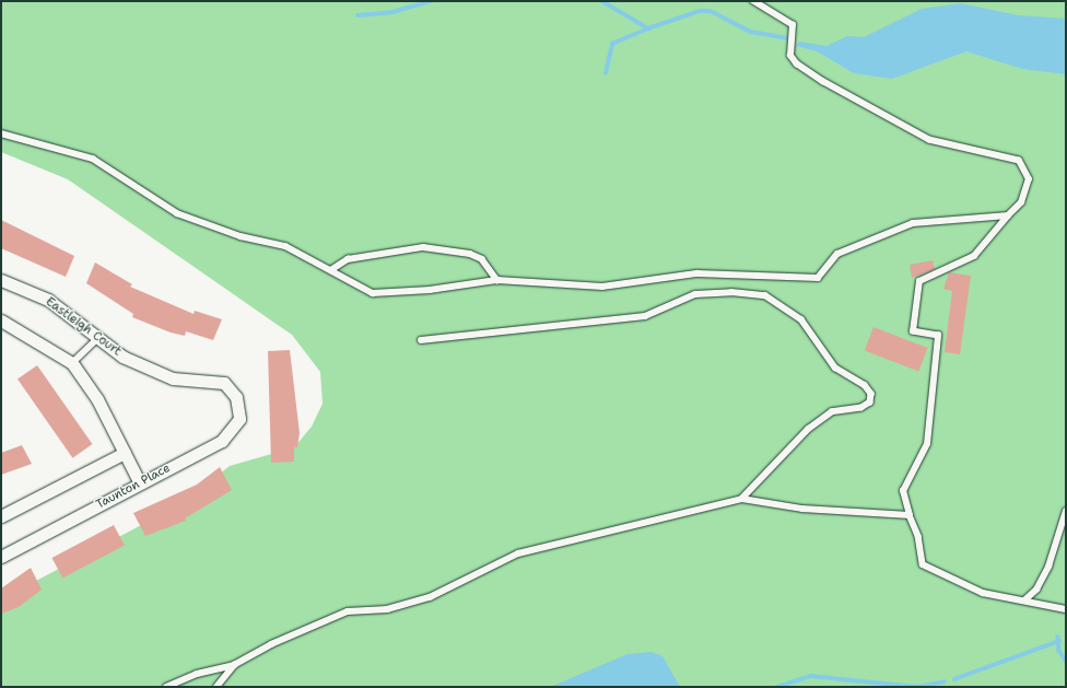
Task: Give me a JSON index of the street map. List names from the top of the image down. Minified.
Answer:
{"streets":{"street":["Eastleigh Court","Taunton Place"]},"crossings":[["Eastleigh Court","Taunton Place"]]}
